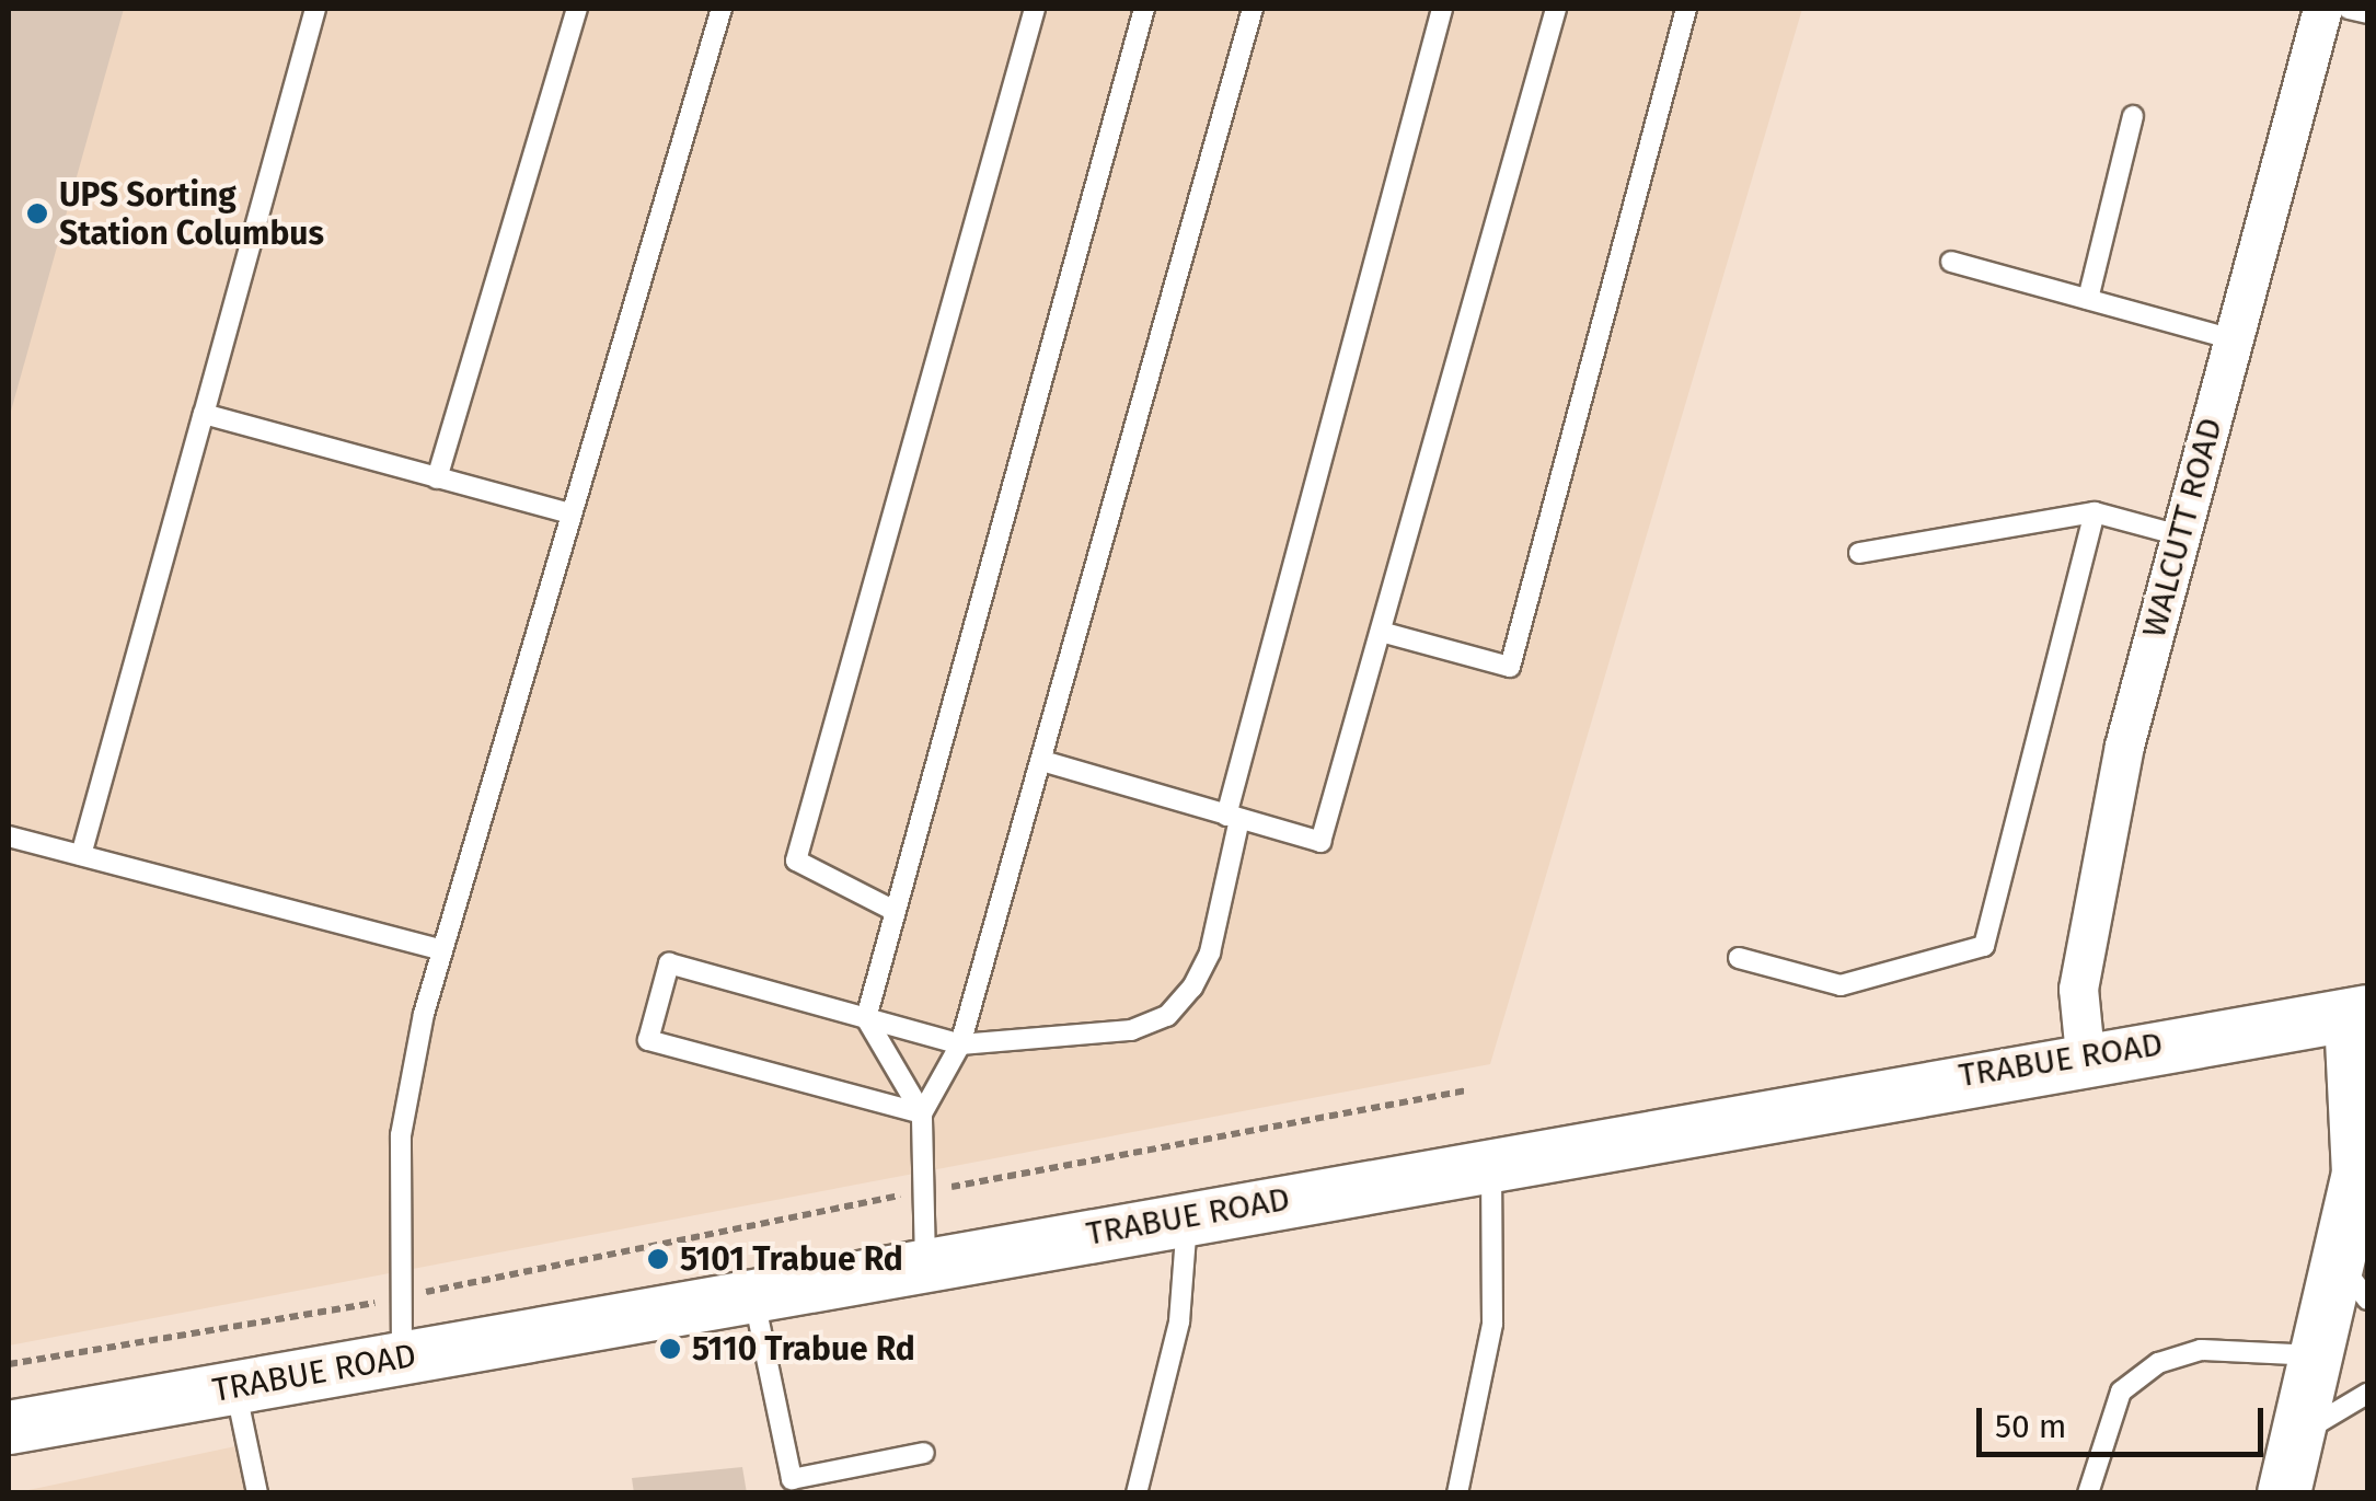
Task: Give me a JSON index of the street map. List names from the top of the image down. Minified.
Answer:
{"streets":{"main road":["TRABUE ROAD"],"street":["WALCUTT ROAD"]},"crossings":[["WALCUTT ROAD","TRABUE ROAD"]],"places":["UPS Sorting Station Columbus","5101 Trabue Rd","5110 Trabue Rd"],"scale_bar":"50 m"}
